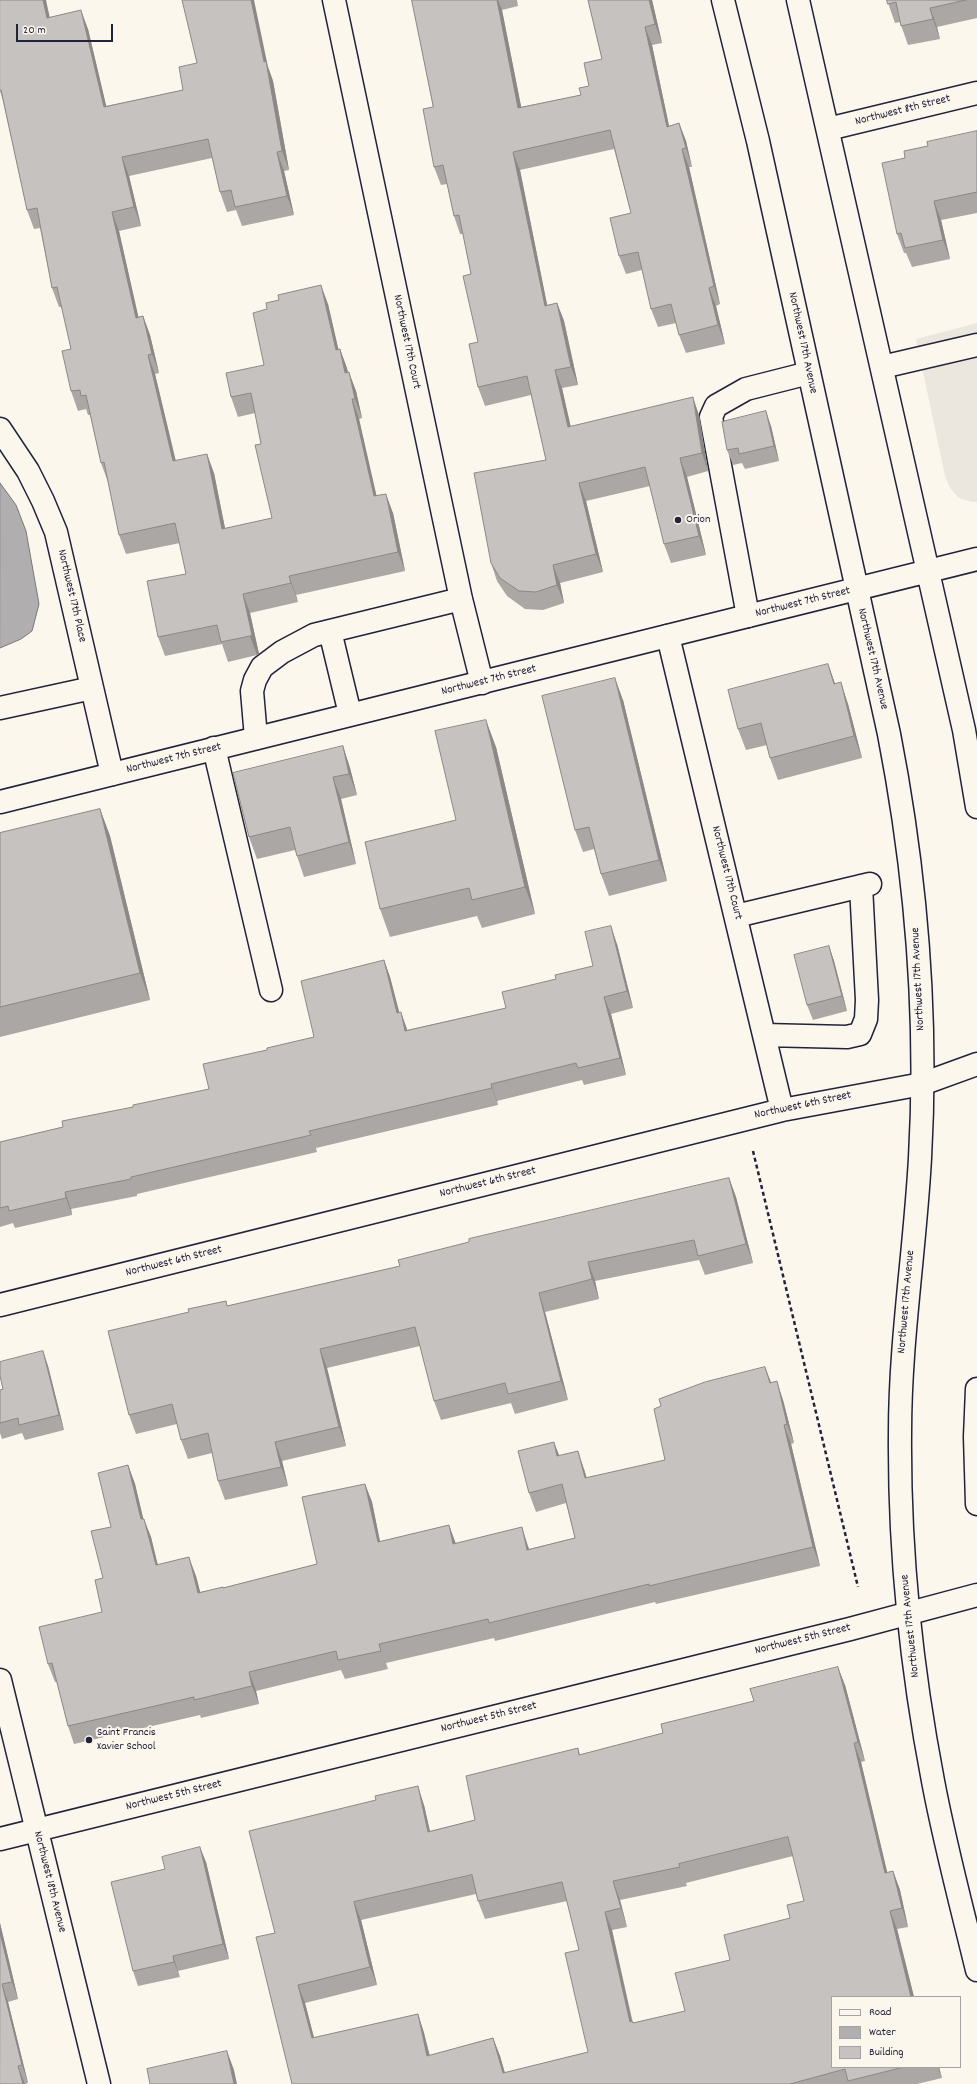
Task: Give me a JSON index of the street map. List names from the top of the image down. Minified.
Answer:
{"streets":{"street":["Northwest 8th Street","Northwest 17th Court","Northwest 17th Avenue","Northwest 17th Place","Northwest 7th Street","Northwest 6th Street","Northwest 5th Street","Northwest 18th Avenue"]},"crossings":[["Northwest 17th Court","Northwest 7th Street"],["Northwest 17th Court","Northwest 6th Street"],["Northwest 17th Avenue","Northwest 7th Street"],["Northwest 17th Avenue","Northwest 6th Street"],["Northwest 17th Avenue","Northwest 5th Street"],["Northwest 17th Place","Northwest 7th Street"],["Northwest 5th Street","Northwest 18th Avenue"]],"places":["Orion","Saint Francis Xavier School"],"legend":["Road","Water","Building"],"scale_bar":"20 m"}
